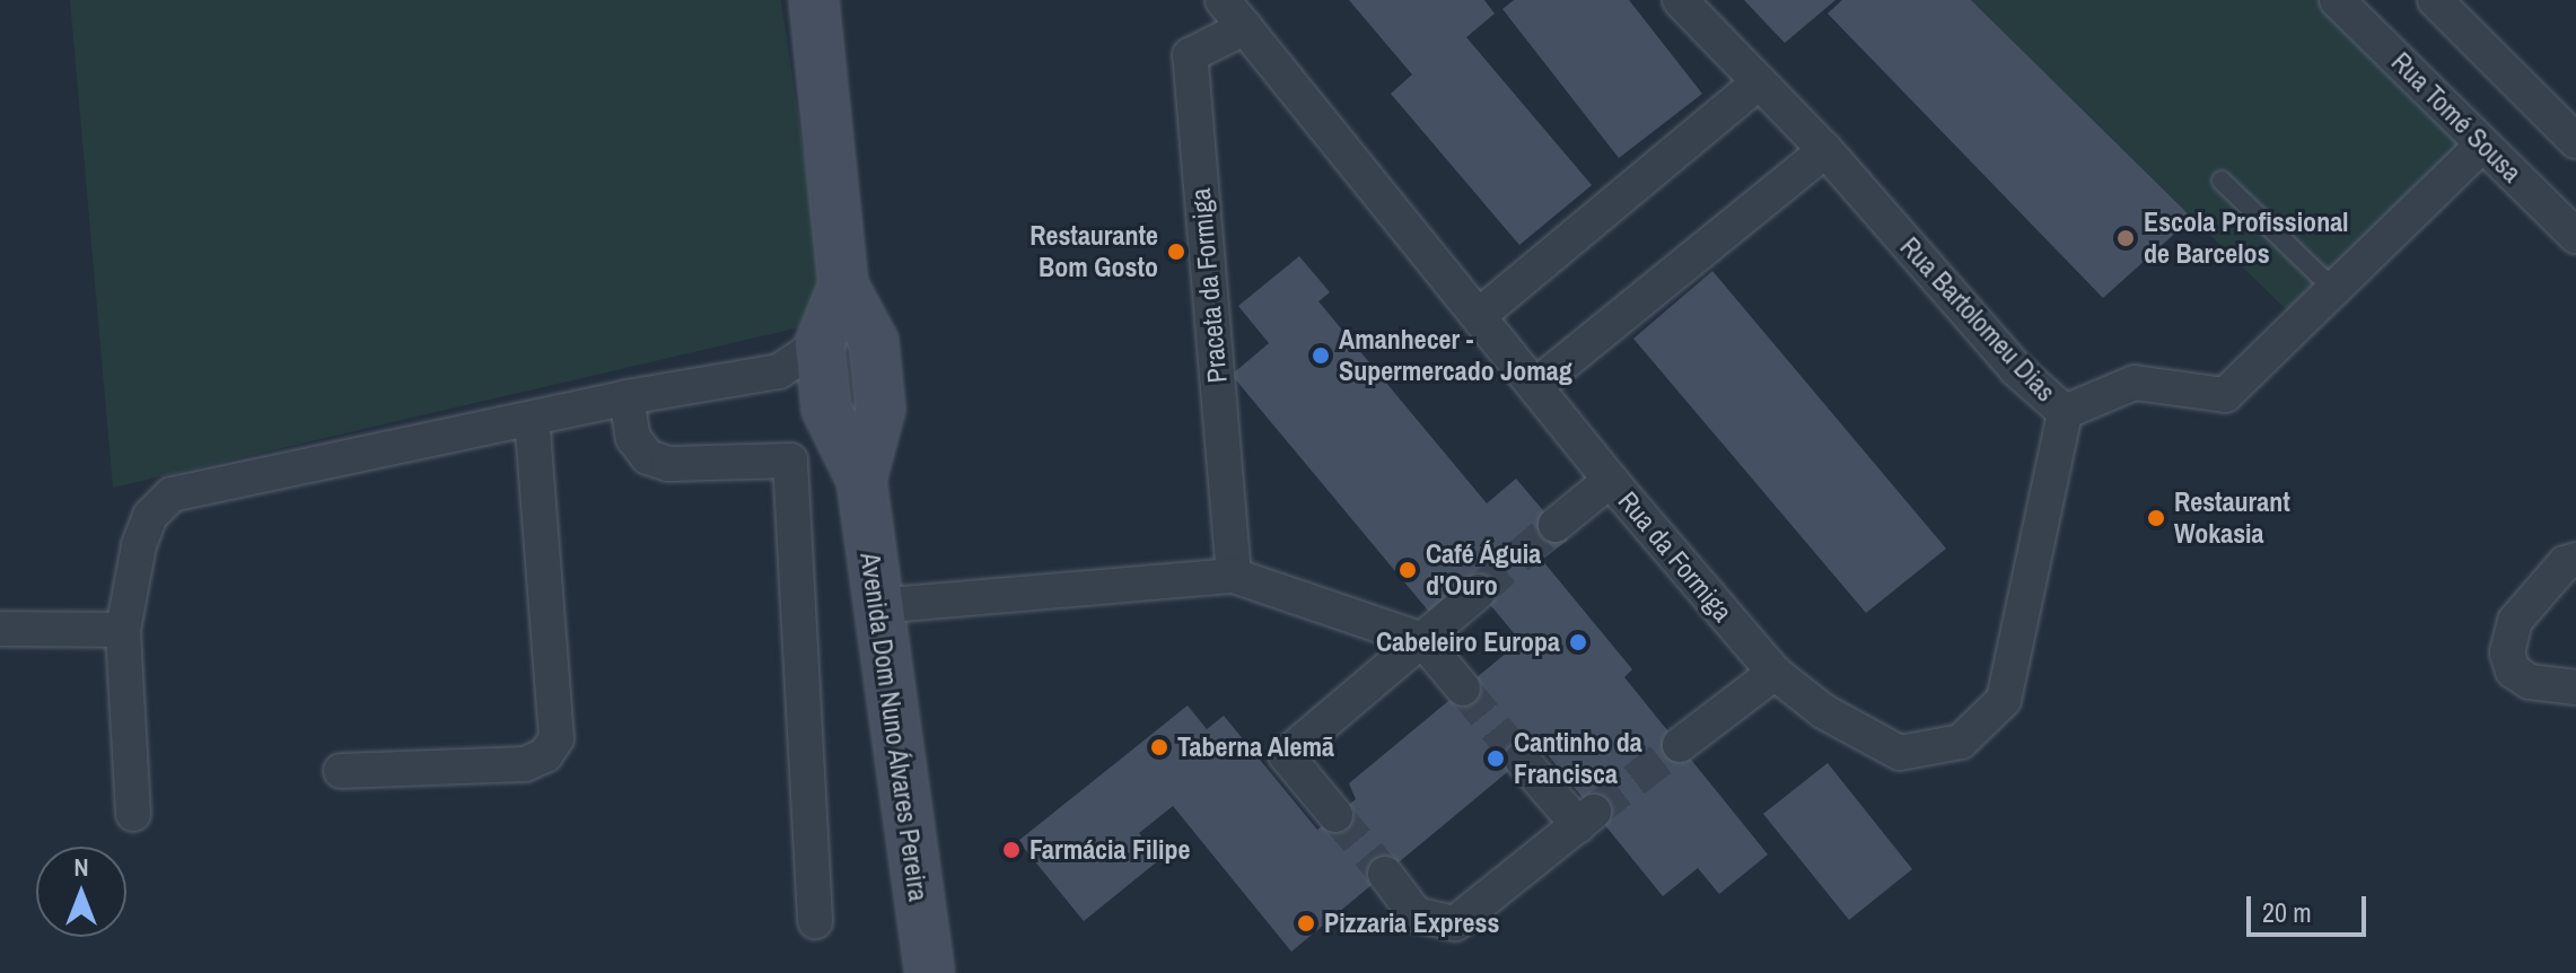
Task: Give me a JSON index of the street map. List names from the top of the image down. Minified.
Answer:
{"streets":{"main road":["Avenida Dom Nuno Álvares Pereira"],"street":["Rua Tomé Sousa","Praceta da Formiga","Rua Bartolomeu Dias","Rua da Formiga"]},"crossings":[["Rua Tomé Sousa","Rua Bartolomeu Dias"],["Praceta da Formiga","Rua da Formiga"],["Rua Bartolomeu Dias","Rua da Formiga"]],"places":["Escola Profissional de Barcelos","Restaurante Bom Gosto","Amanhecer - Supermercado Jomag","Restaurant Wokasia","Café Águia d'Ouro","Cabeleiro Europa","Taberna Alemã","Cantinho da Francisca","Farmácia Filipe","Pizzaria Express"],"scale_bar":"20 m","north":"top"}
